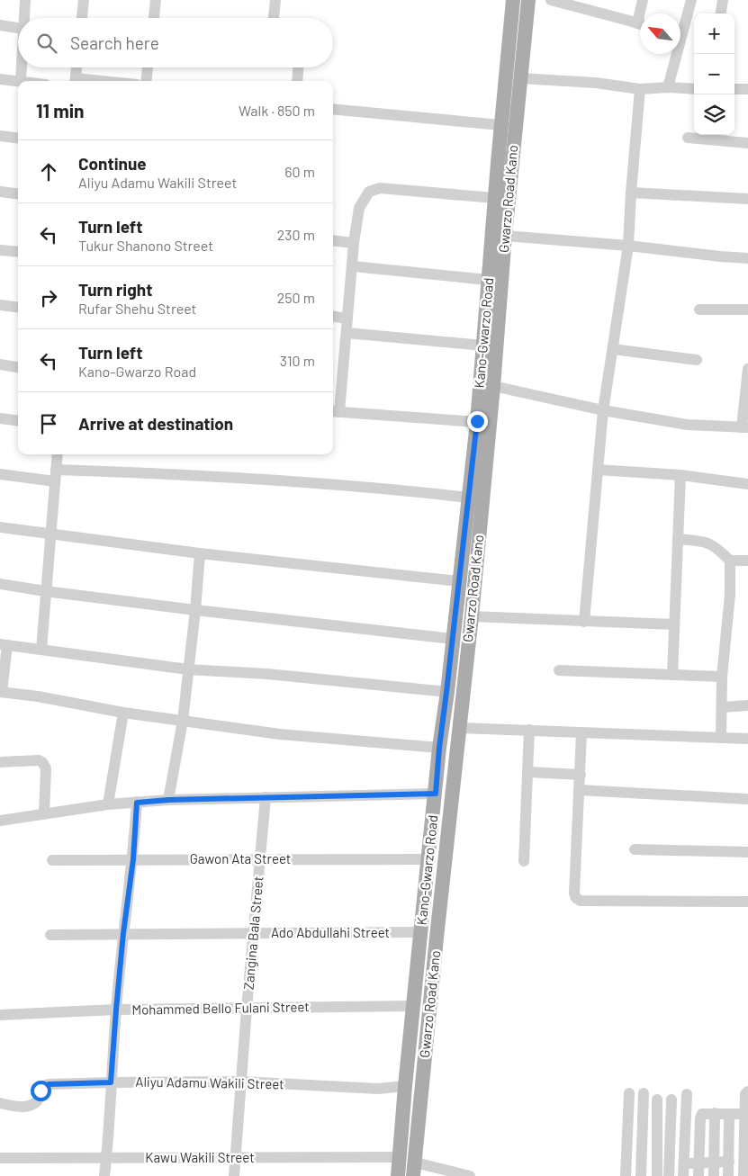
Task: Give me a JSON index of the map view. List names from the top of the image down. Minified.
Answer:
{"streets":{"main road":["Gwarzo Road Kano","Kano-Gwarzo Road"],"street":["Gawon Ata Street","Zangina Bala Street","Ado Abdullahi Street","Mohammed Bello Fulani Street","Aliyu Adamu Wakili Street","Kawu Wakili Street"]},"crossings":[["Gwarzo Road Kano","Kano-Gwarzo Road"],["Kano-Gwarzo Road","Gawon Ata Street"],["Kano-Gwarzo Road","Ado Abdullahi Street"],["Kano-Gwarzo Road","Mohammed Bello Fulani Street"],["Kano-Gwarzo Road","Aliyu Adamu Wakili Street"],["Kano-Gwarzo Road","Kawu Wakili Street"],["Gawon Ata Street","Zangina Bala Street"],["Zangina Bala Street","Ado Abdullahi Street"],["Zangina Bala Street","Mohammed Bello Fulani Street"],["Zangina Bala Street","Aliyu Adamu Wakili Street"],["Zangina Bala Street","Kawu Wakili Street"]],"north":"top left","page":{"map_buttons":["+","−"],"search":"Search here","heading":["11 min","Walk · 850 m"],"list":[["Continue","Aliyu Adamu Wakili Street","60 m"],["Turn left","Tukur Shanono Street","230 m"],["Turn right","Rufar Shehu Street","250 m"],["Turn left","Kano-Gwarzo Road","310 m"],"Arrive at destination"]}}
